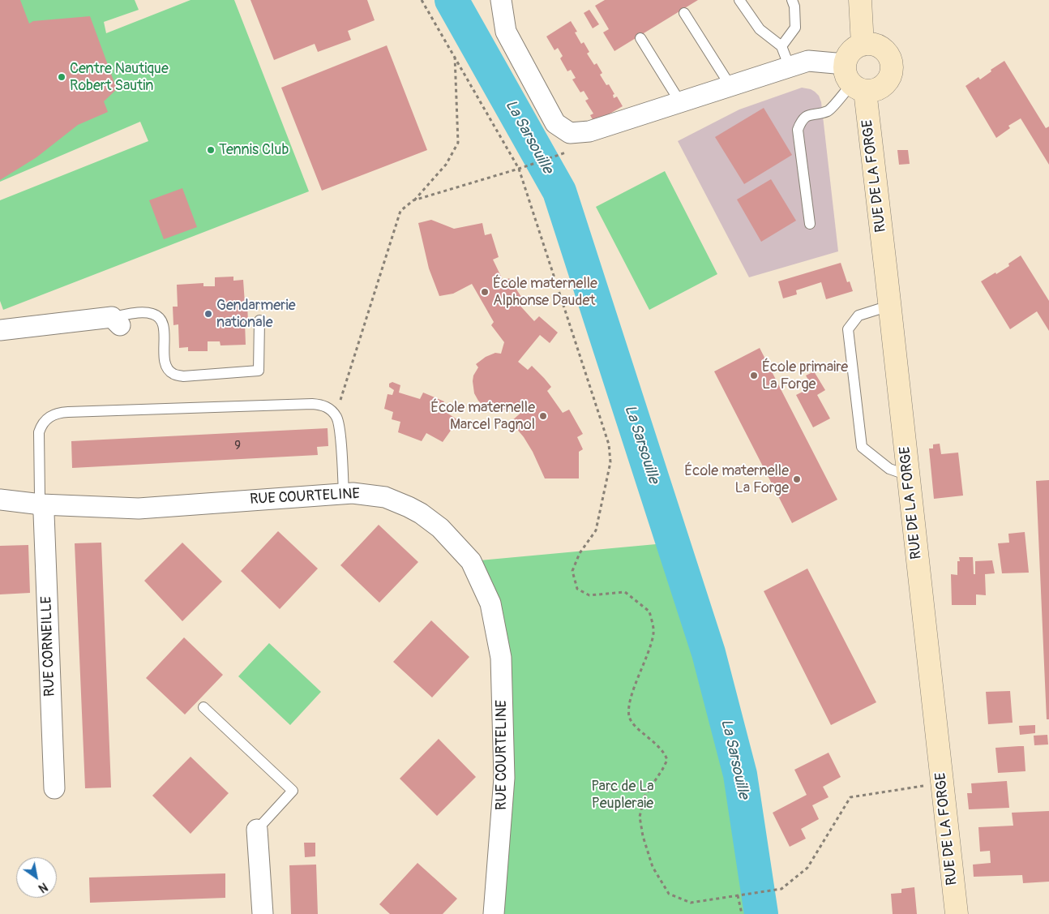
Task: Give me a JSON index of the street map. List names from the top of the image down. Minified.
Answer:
{"streets":{"main road":["RUE DE LA FORGE"],"street":["RUE COURTELINE","RUE CORNEILLE"]},"crossings":[["RUE COURTELINE","RUE CORNEILLE"]],"water":["La Sarsouille"],"parks":["Parc de La Peupleraie"],"places":["Centre Nautique Robert Sautin","Tennis Club","École maternelle Alphonse Daudet","Gendarmerie nationale","École primaire La Forge","École maternelle Marcel Pagnol","École maternelle La Forge"],"house_numbers":["9"],"north":"bottom right"}
